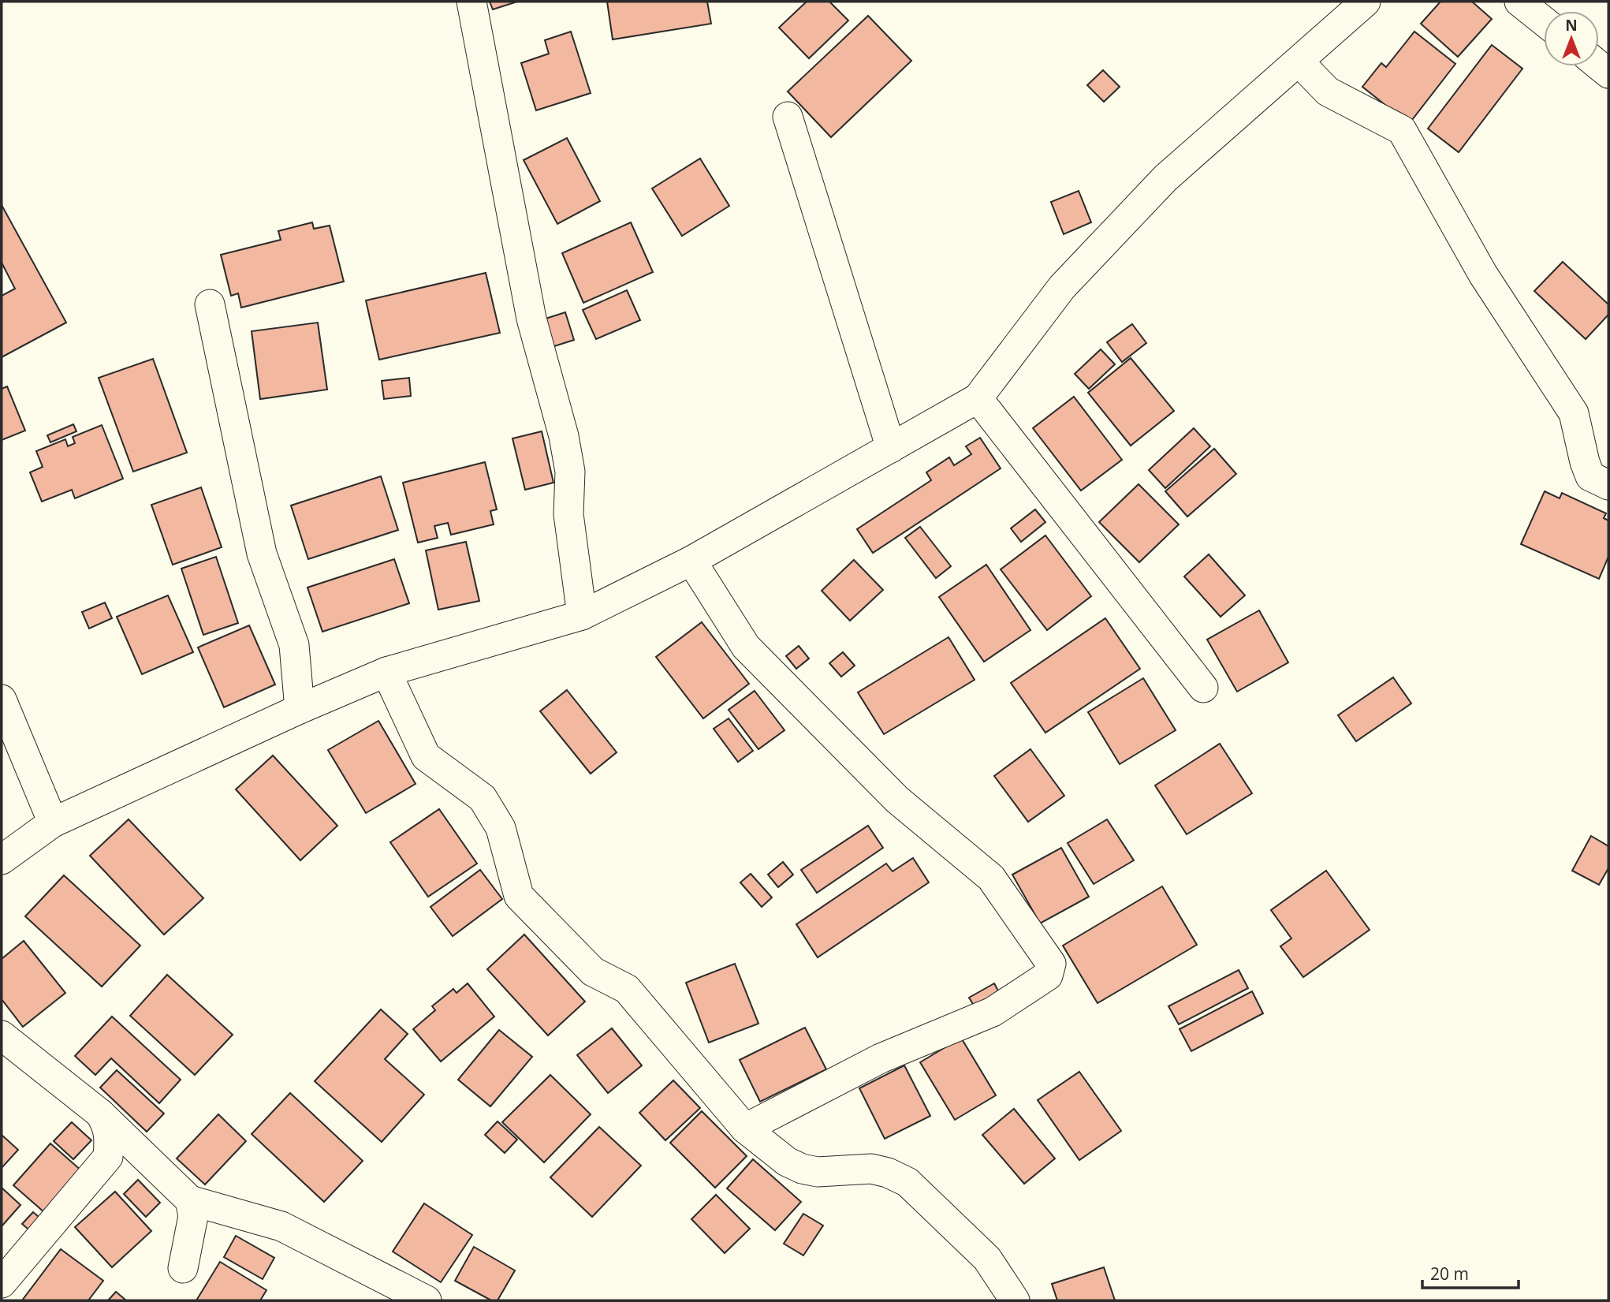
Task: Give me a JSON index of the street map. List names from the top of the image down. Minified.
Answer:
{"scale_bar":"20 m","north":"top"}
